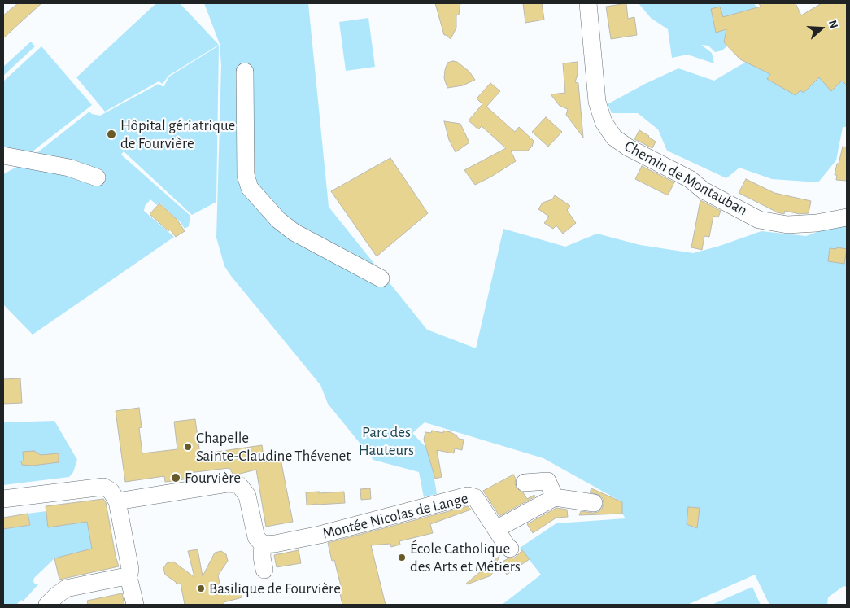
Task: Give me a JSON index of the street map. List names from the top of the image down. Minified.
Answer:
{"streets":{"street":["Chemin de Montauban","Montée Nicolas de Lange"]},"parks":["Parc des Hauteurs"],"places":["Hôpital gériatrique de Fourvière","Chapelle Sainte-Claudine Thévenet","Fourvière","École Catholique des Arts et Métiers","Basilique de Fourvière"],"north":"right"}
